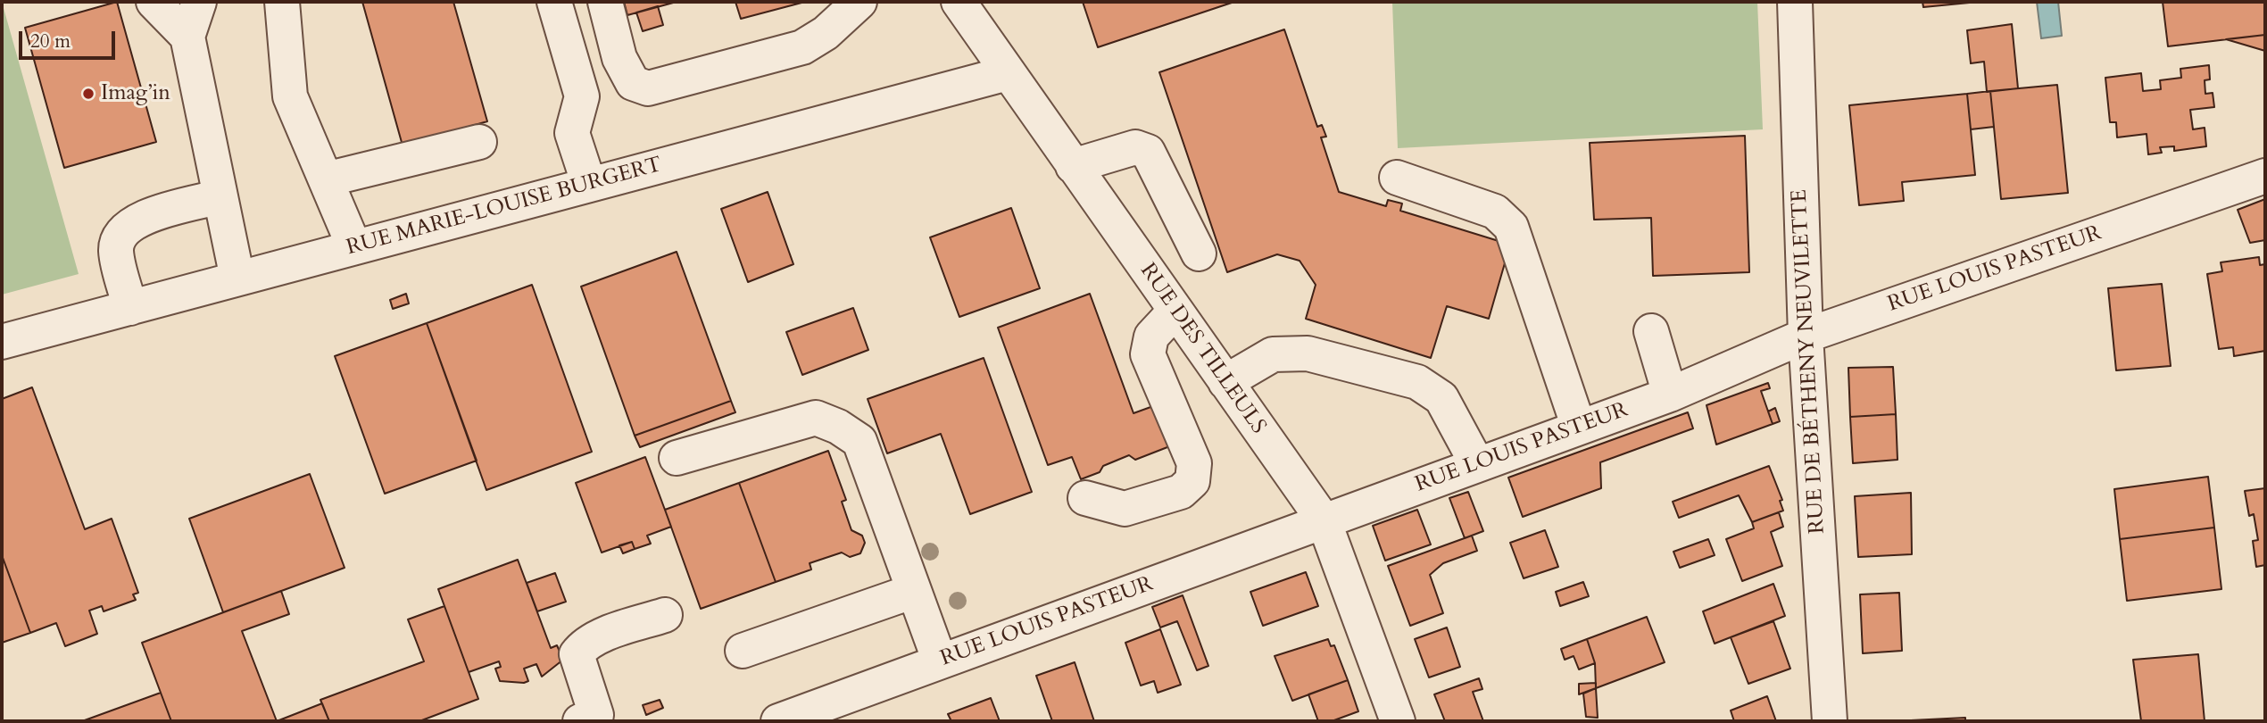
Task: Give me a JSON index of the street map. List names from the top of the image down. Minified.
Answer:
{"streets":{"street":["RUE MARIE-LOUISE BURGERT","RUE LOUIS PASTEUR","RUE DES TILLEULS","RUE DE BÉTHENY NEUVILETTE"]},"crossings":[["RUE MARIE-LOUISE BURGERT","RUE DES TILLEULS"],["RUE LOUIS PASTEUR","RUE DES TILLEULS"],["RUE LOUIS PASTEUR","RUE DE BÉTHENY NEUVILETTE"]],"places":["Imag’in"],"scale_bar":"20 m"}
